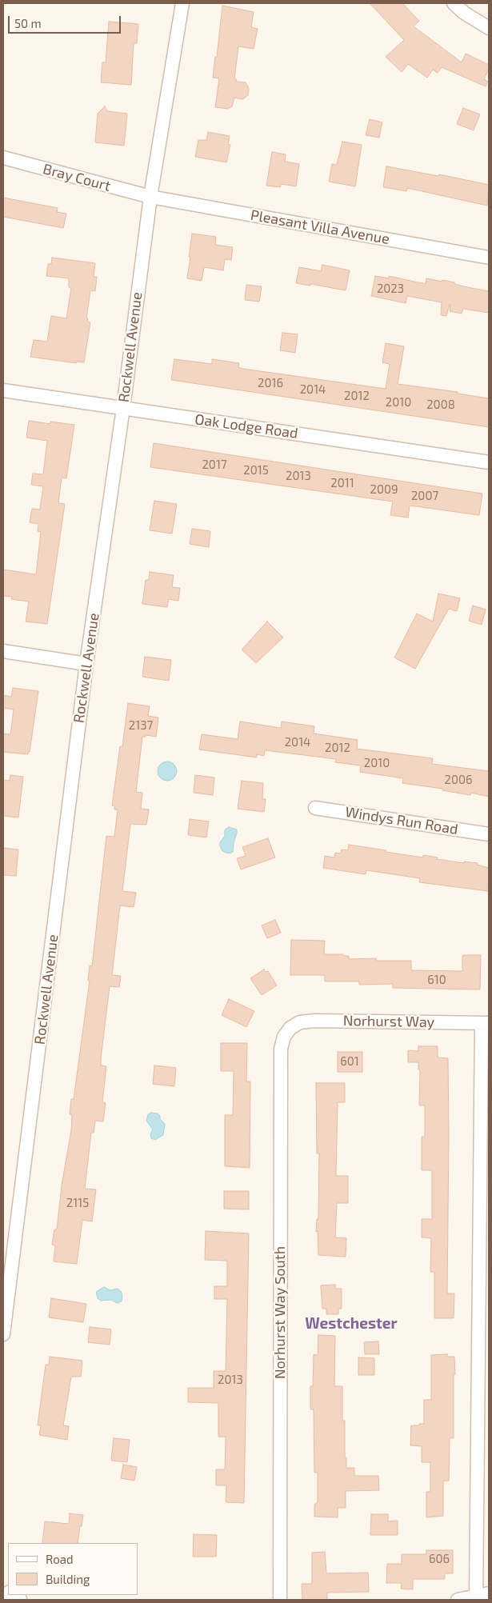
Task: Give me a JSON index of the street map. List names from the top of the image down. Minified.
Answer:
{"streets":{"street":["Bray Court","Pleasant Villa Avenue","Rockwell Avenue","Oak Lodge Road","Windys Run Road","Norhurst Way","Norhurst Way South"]},"crossings":[["Bray Court","Pleasant Villa Avenue"],["Bray Court","Rockwell Avenue"],["Pleasant Villa Avenue","Rockwell Avenue"],["Rockwell Avenue","Oak Lodge Road"],["Norhurst Way","Norhurst Way South"]],"districts":["Westchester"],"house_numbers":["2023","2016","2014","2012","2010","2008","2017","2015","2013","2011","2009","2007","2137","2014","2012","2010","2006","610","601","2115","2013","606"],"legend":["Road","Building"],"scale_bar":"50 m"}
